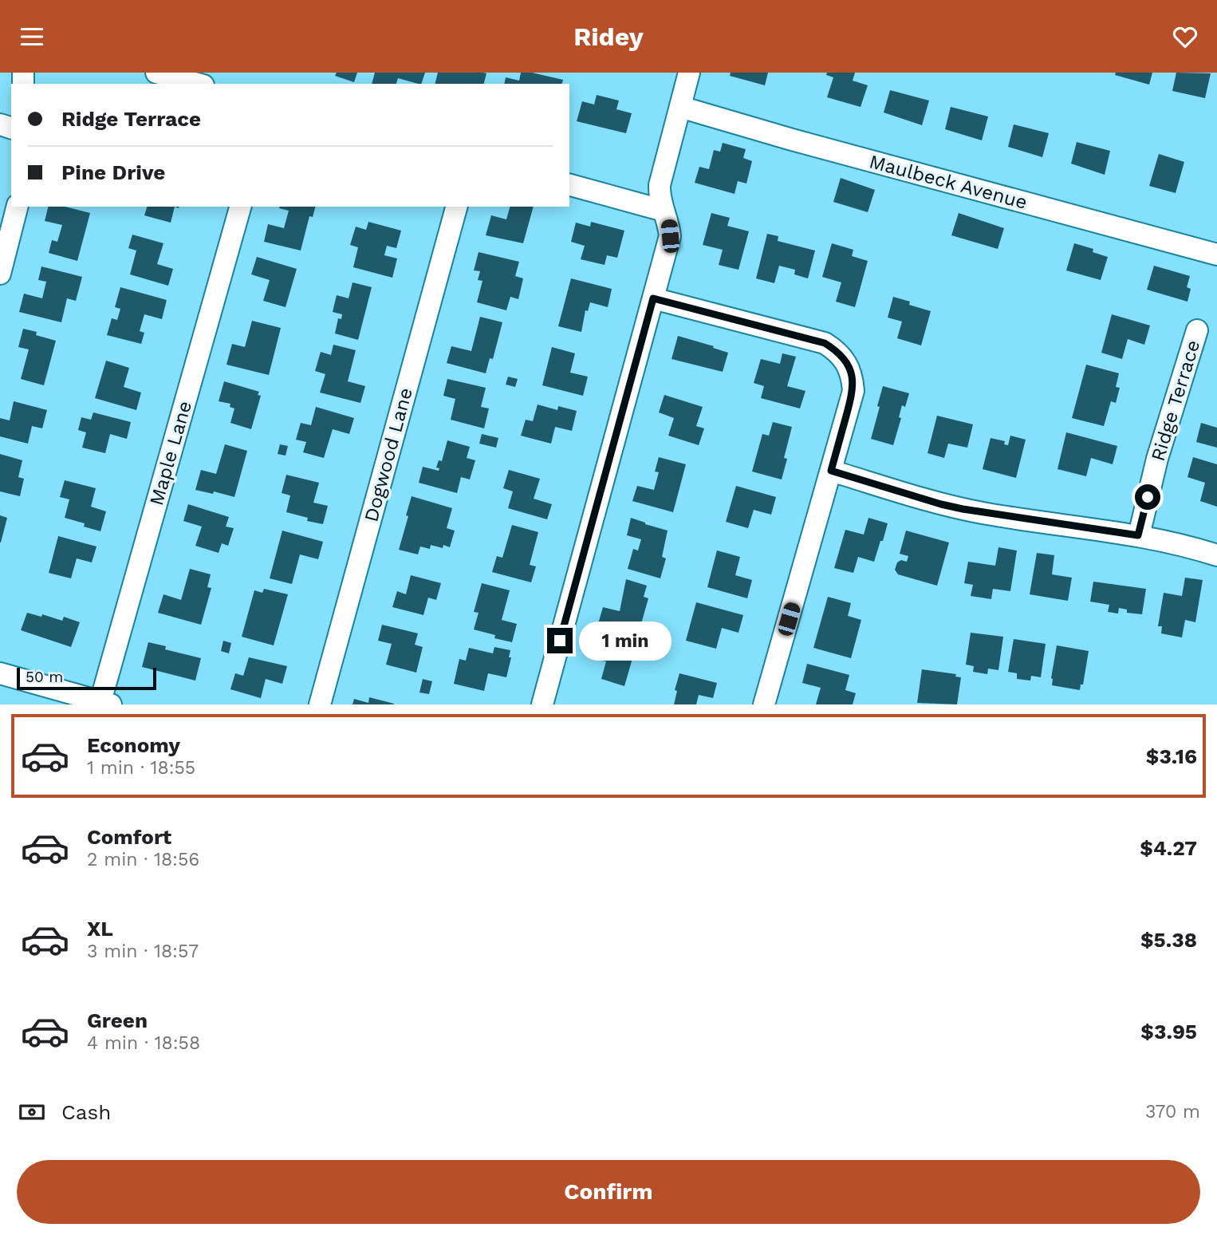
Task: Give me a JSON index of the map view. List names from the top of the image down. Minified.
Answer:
{"streets":{"street":["Maulbeck Avenue","Ridge Terrace","Maple Lane","Dogwood Lane"]},"scale_bar":"50 m","page":{"header":"Ridey","banner":["Ridge Terrace","Pine Drive"],"bubble":"1 min","scale":"50 m","list":[{"name":"Economy","note":"1 min · 18:55","value":"$3.16"},{"name":"Comfort","note":"2 min · 18:56","value":"$4.27"},{"name":"XL","note":"3 min · 18:57","value":"$5.38"},{"name":"Green","note":"4 min · 18:58","value":"$3.95"}],"pay":["Cash","370 m"],"buttons":"Confirm"}}
